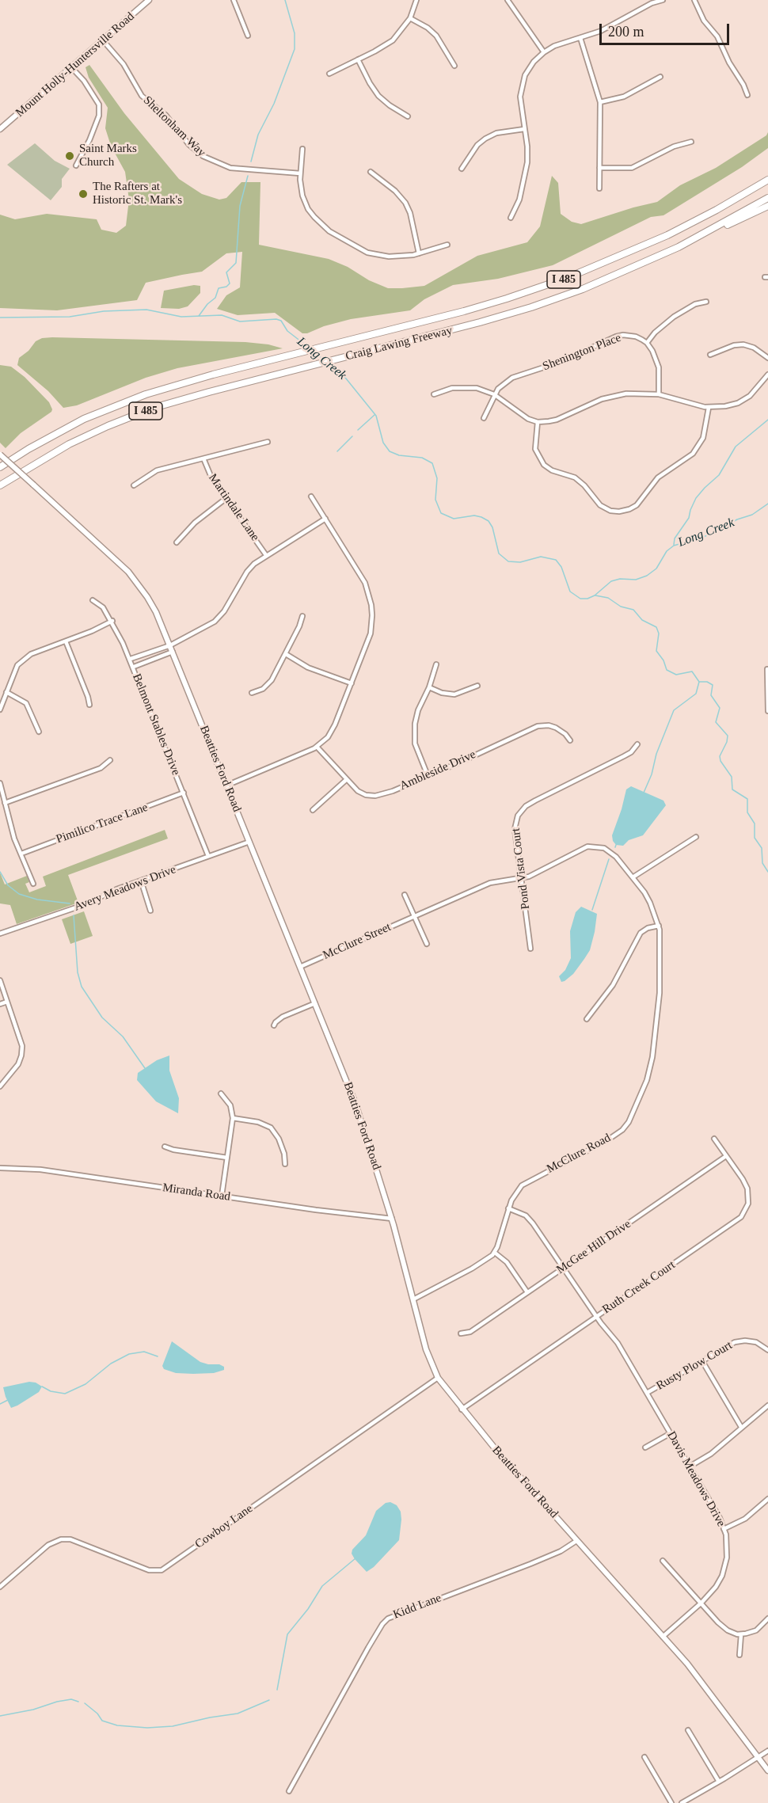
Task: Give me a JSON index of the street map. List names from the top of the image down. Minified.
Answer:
{"streets":{"highway":["I 485","Craig Lawing Freeway"],"main road":["Mount Holly-Huntersville Road","Beatties Ford Road"],"street":["Sheltonham Way","Shenington Place","Martindale Lane","Belmont Stables Drive","Ambleside Drive","Pimilico Trace Lane","Pond Vista Court","Avery Meadows Drive","McClure Street","McClure Road","Miranda Road","McGee Hill Drive","Ruth Creek Court","Rusty Plow Court","Davis Meadows Drive","Cowboy Lane","Kidd Lane"]},"crossings":[["Mount Holly-Huntersville Road","Sheltonham Way"],["Belmont Stables Drive","Pimilico Trace Lane"],["Belmont Stables Drive","Avery Meadows Drive"],["Beatties Ford Road","Avery Meadows Drive"],["Beatties Ford Road","McClure Street"],["Beatties Ford Road","Miranda Road"],["Beatties Ford Road","Ruth Creek Court"],["Beatties Ford Road","Davis Meadows Drive"],["Beatties Ford Road","Cowboy Lane"],["Beatties Ford Road","Kidd Lane"],["Pond Vista Court","McClure Road"],["McClure Street","McClure Road"],["McClure Road","Davis Meadows Drive"],["McGee Hill Drive","Ruth Creek Court"],["McGee Hill Drive","Davis Meadows Drive"],["Ruth Creek Court","Davis Meadows Drive"],["Rusty Plow Court","Davis Meadows Drive"]],"water":["Long Creek"],"places":["Saint Marks Church","The Rafters at Historic St. Mark's"],"scale_bar":"200 m"}
